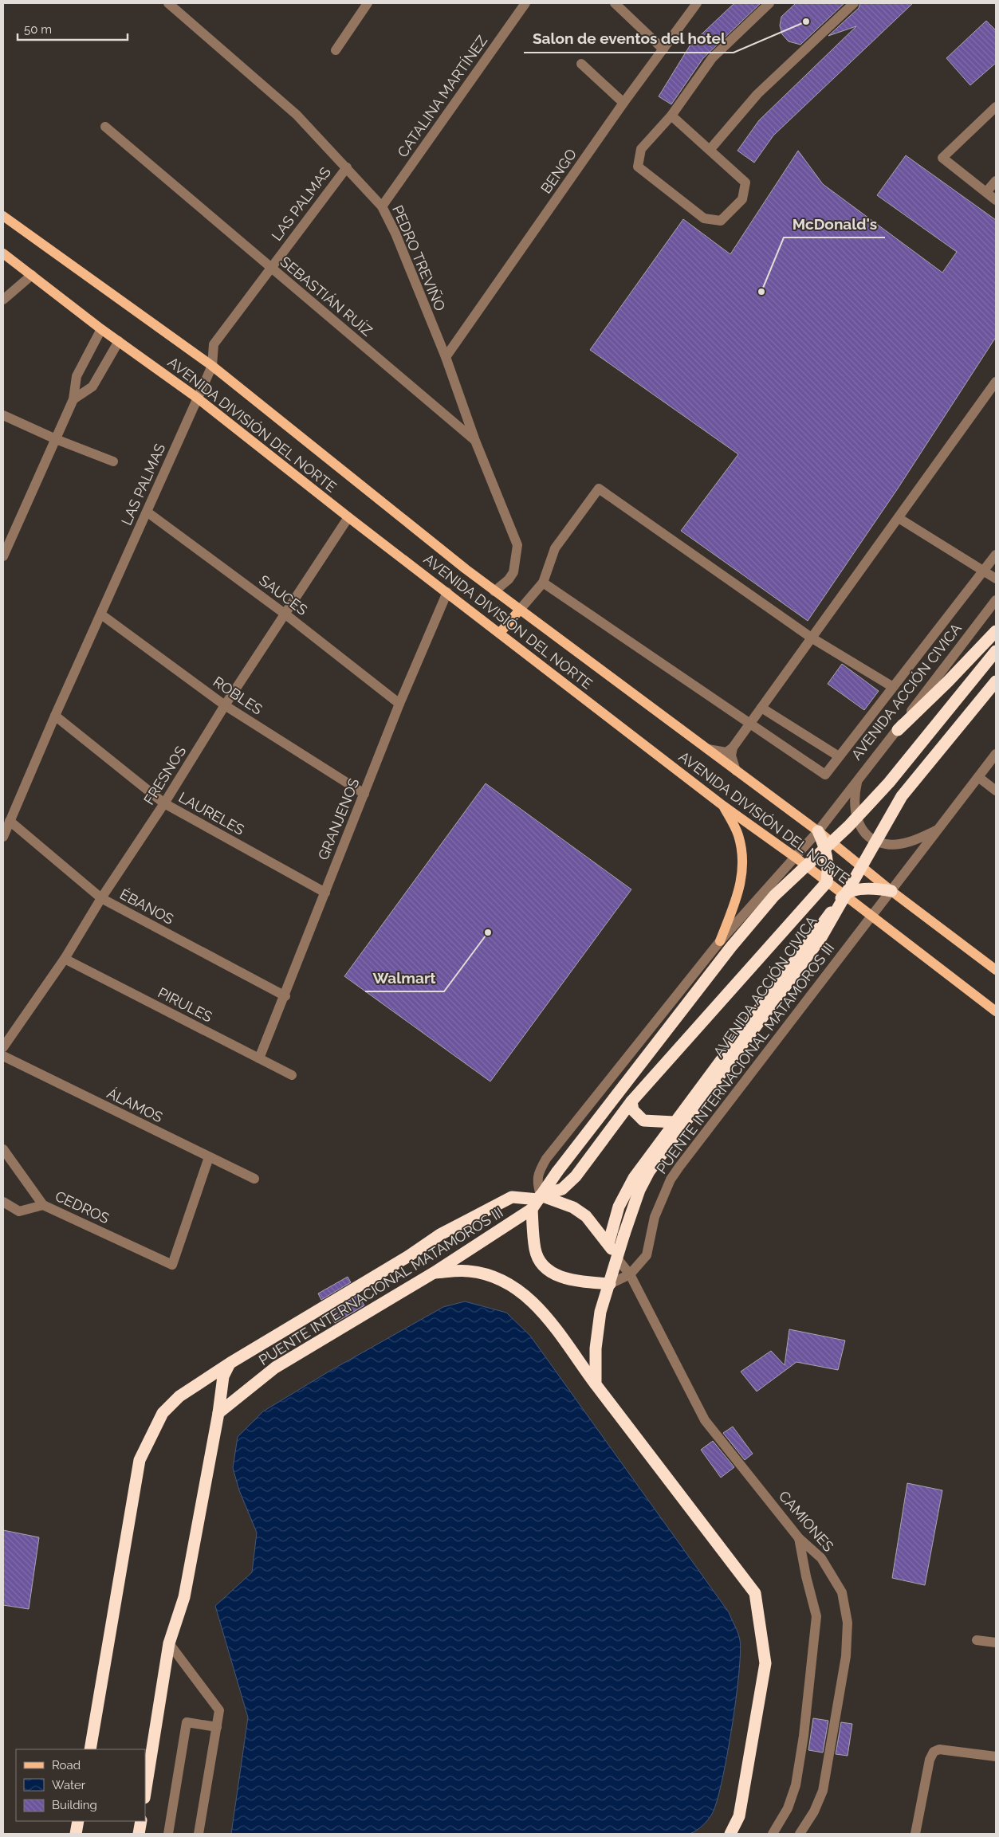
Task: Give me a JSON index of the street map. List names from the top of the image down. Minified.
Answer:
{"streets":{"highway":["AVENIDA ACCIÓN CIVICA","PUENTE INTERNACIONAL MATAMOROS III"],"main road":["AVENIDA DIVISIÓN DEL NORTE"],"street":["CATALINA MARTÍNEZ","BENGO","LAS PALMAS","PEDRO TREVIÑO","SEBASTIÁN RUÍZ","SAUCES","ROBLES","FRESNOS","LAURELES","GRANJENOS","ÉBANOS","PIRULES","ÁLAMOS","CEDROS","CAMIONES"]},"crossings":[["CATALINA MARTÍNEZ","PEDRO TREVIÑO"],["BENGO","PEDRO TREVIÑO"],["LAS PALMAS","PEDRO TREVIÑO"],["LAS PALMAS","SEBASTIÁN RUÍZ"],["LAS PALMAS","AVENIDA DIVISIÓN DEL NORTE"],["LAS PALMAS","SAUCES"],["LAS PALMAS","ROBLES"],["LAS PALMAS","LAURELES"],["LAS PALMAS","ÉBANOS"],["PEDRO TREVIÑO","SEBASTIÁN RUÍZ"],["PEDRO TREVIÑO","AVENIDA DIVISIÓN DEL NORTE"],["AVENIDA DIVISIÓN DEL NORTE","AVENIDA ACCIÓN CIVICA"],["AVENIDA DIVISIÓN DEL NORTE","FRESNOS"],["AVENIDA DIVISIÓN DEL NORTE","GRANJENOS"],["AVENIDA DIVISIÓN DEL NORTE","PUENTE INTERNACIONAL MATAMOROS III"],["SAUCES","FRESNOS"],["SAUCES","GRANJENOS"],["AVENIDA ACCIÓN CIVICA","PUENTE INTERNACIONAL MATAMOROS III"],["AVENIDA ACCIÓN CIVICA","CAMIONES"],["ROBLES","FRESNOS"],["ROBLES","GRANJENOS"],["FRESNOS","LAURELES"],["FRESNOS","ÉBANOS"],["FRESNOS","PIRULES"],["LAURELES","GRANJENOS"],["GRANJENOS","ÉBANOS"],["GRANJENOS","PIRULES"],["PUENTE INTERNACIONAL MATAMOROS III","CAMIONES"],["ÁLAMOS","CEDROS"]],"places":["Salon de eventos del hotel","McDonald's","Walmart"],"legend":["Road","Water","Building"],"scale_bar":"50 m"}
